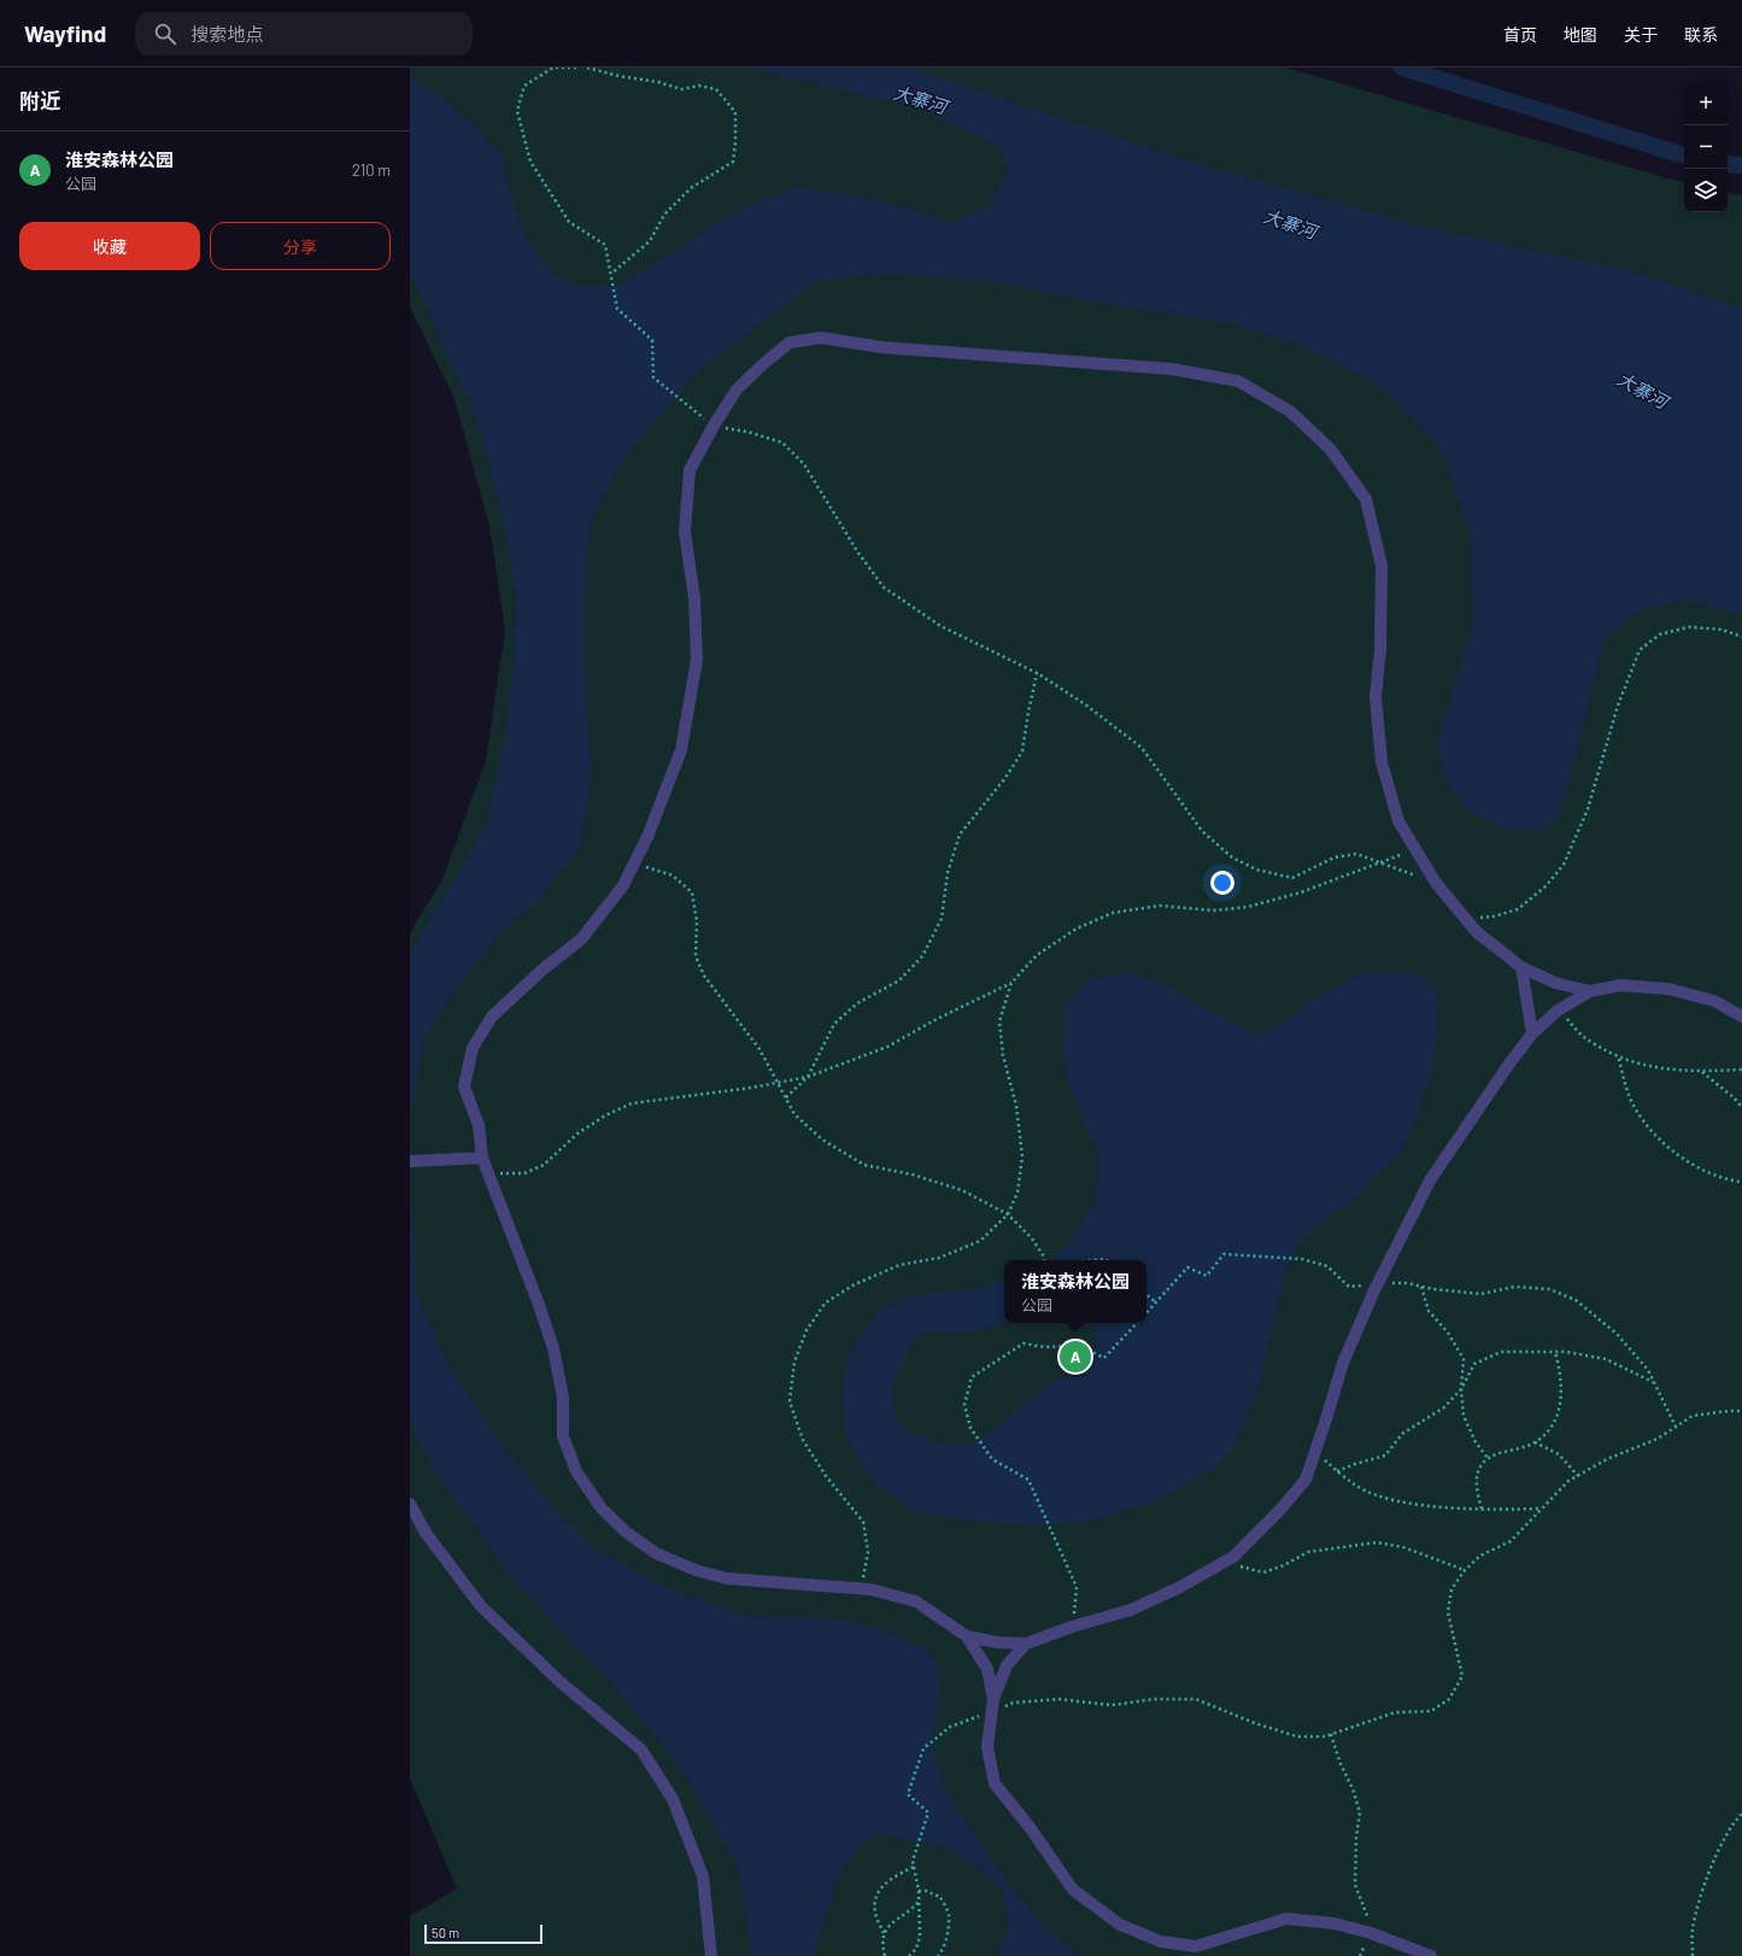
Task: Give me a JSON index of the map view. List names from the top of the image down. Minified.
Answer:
{"water":["大寨河"],"scale_bar":"50 m","page":{"header":"Wayfind","search":"搜索地点","nav":["首页","地图","关于","联系"],"heading":"附近","map_buttons":["+","−"],"list":[{"mark":"A","name":"淮安森林公园","note":"公园","value":"210 m"}],"buttons":["收藏","分享"],"popup":["淮安森林公园","公园"],"pins":"A","scale":"50 m"}}
